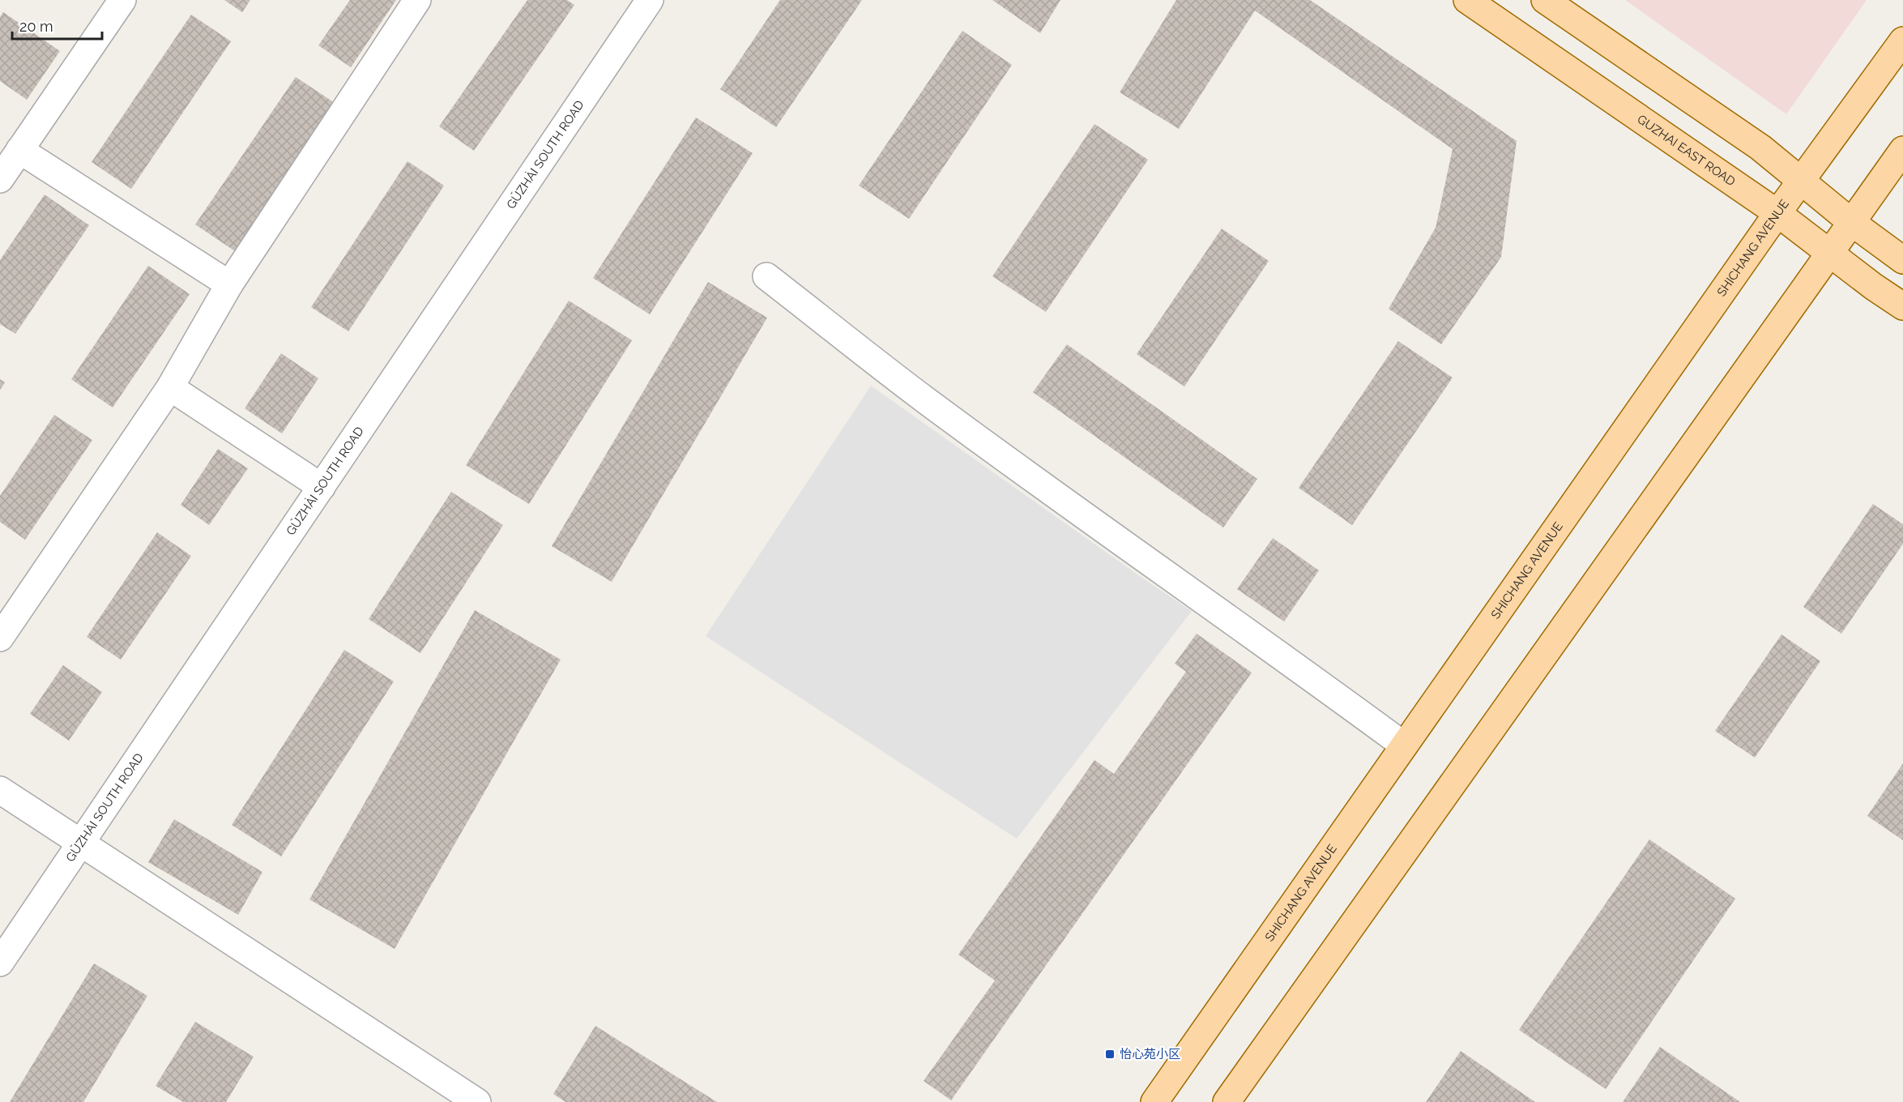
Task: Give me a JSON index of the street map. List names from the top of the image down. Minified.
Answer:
{"streets":{"main road":["GUZHAI EAST ROAD","SHICHANG AVENUE"],"street":["GǓZHÀI SOUTH ROAD"]},"crossings":[["GUZHAI EAST ROAD","SHICHANG AVENUE"]],"places":{"transit":["怡心苑小区"]},"scale_bar":"20 m"}
